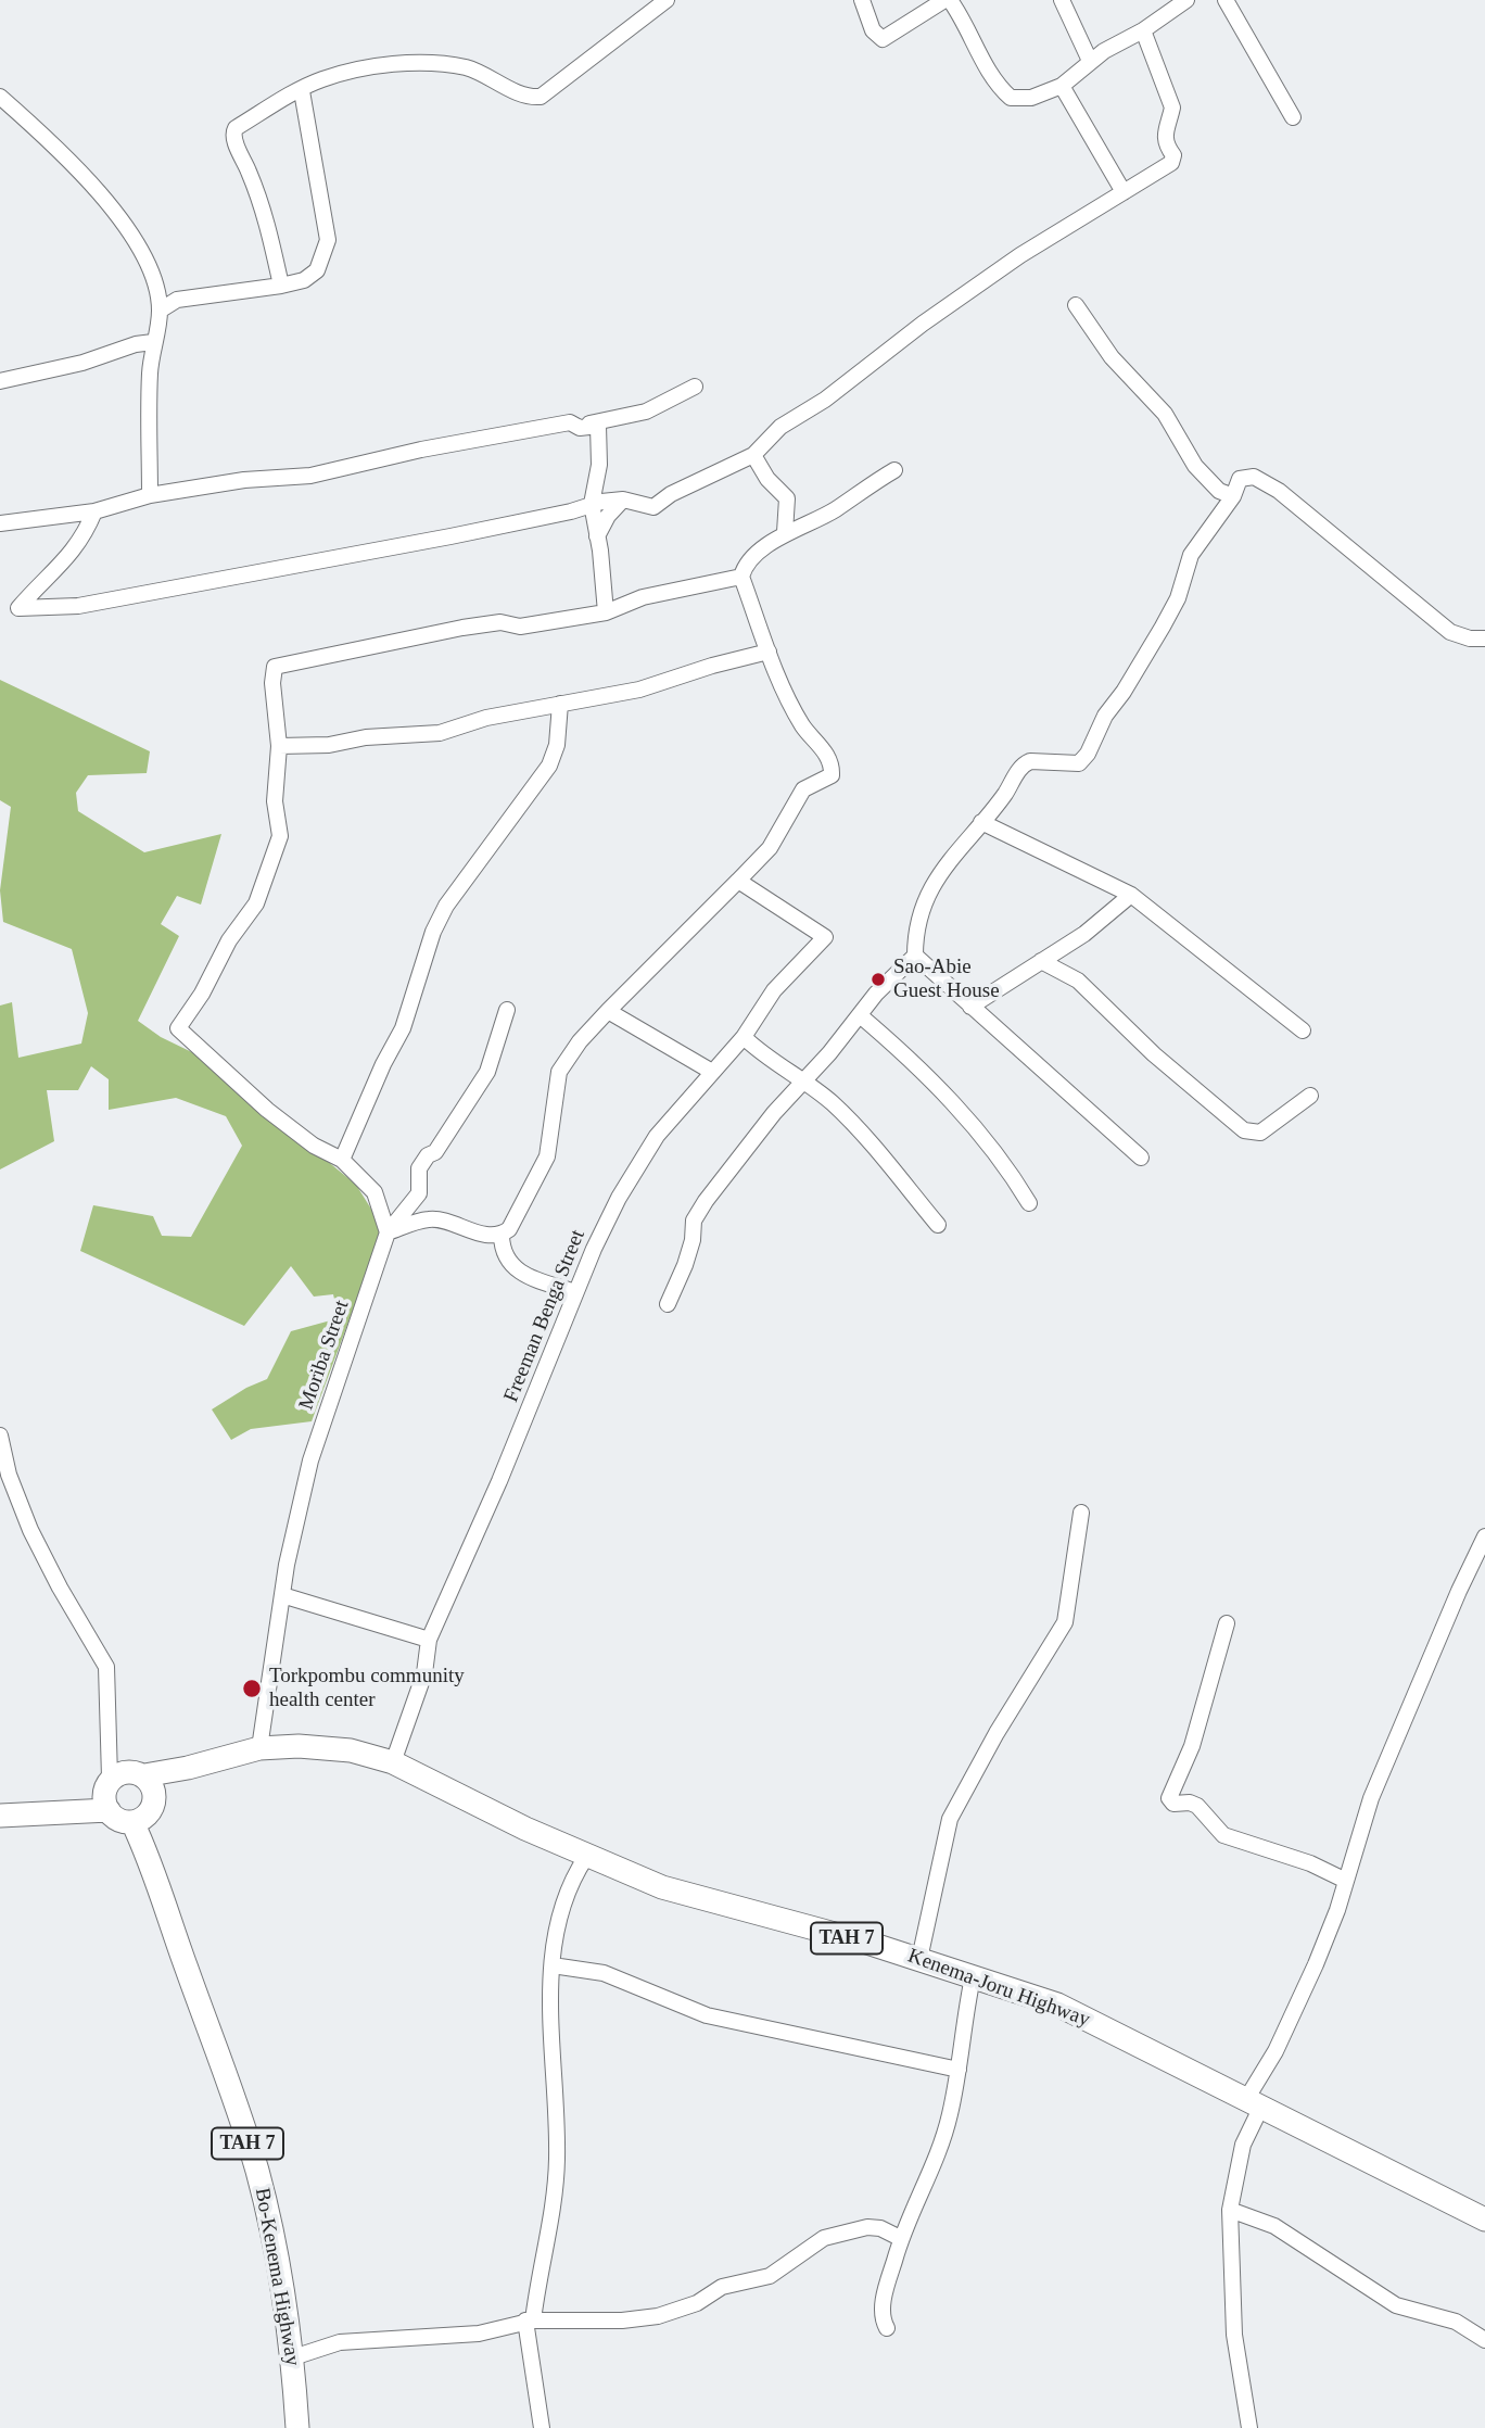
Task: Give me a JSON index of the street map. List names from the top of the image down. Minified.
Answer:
{"streets":{"highway":["TAH 7","Kenema-Joru Highway","Bo-Kenema Highway"],"street":["Freeman Benga Street","Moriba Street"]},"crossings":[["Freeman Benga Street","Kenema-Joru Highway"],["Moriba Street","Kenema-Joru Highway"],["Kenema-Joru Highway","Bo-Kenema Highway"]],"places":["Sao-Abie Guest House","Torkpombu community health center"]}
